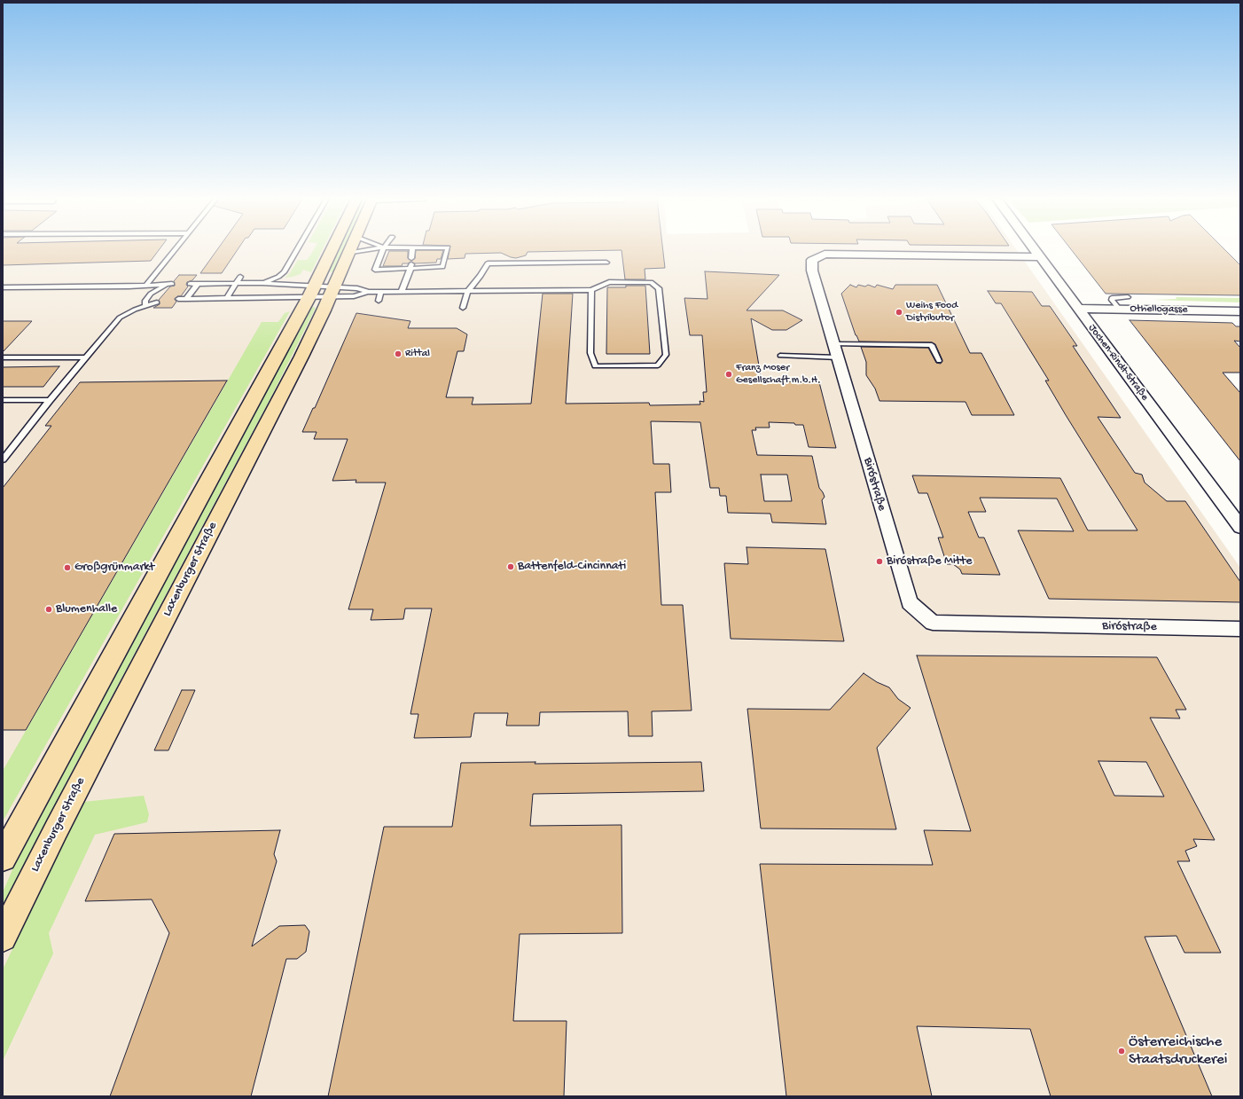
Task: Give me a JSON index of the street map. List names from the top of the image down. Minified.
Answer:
{"streets":{"main road":["Laxenburger Straße"],"street":["Othellogasse","Jochen-Rindt-Straße","Biróstraße"]},"crossings":[["Othellogasse","Jochen-Rindt-Straße"],["Jochen-Rindt-Straße","Biróstraße"]],"places":["Weihs Food Distributor","Rittal","Franz Moser Gesellschaft m.b.H.","Biróstraße Mitte","Battenfeld-Cincinnati","Großgrünmarkt","Blumenhalle","Österreichische Staatsdruckerei"]}
